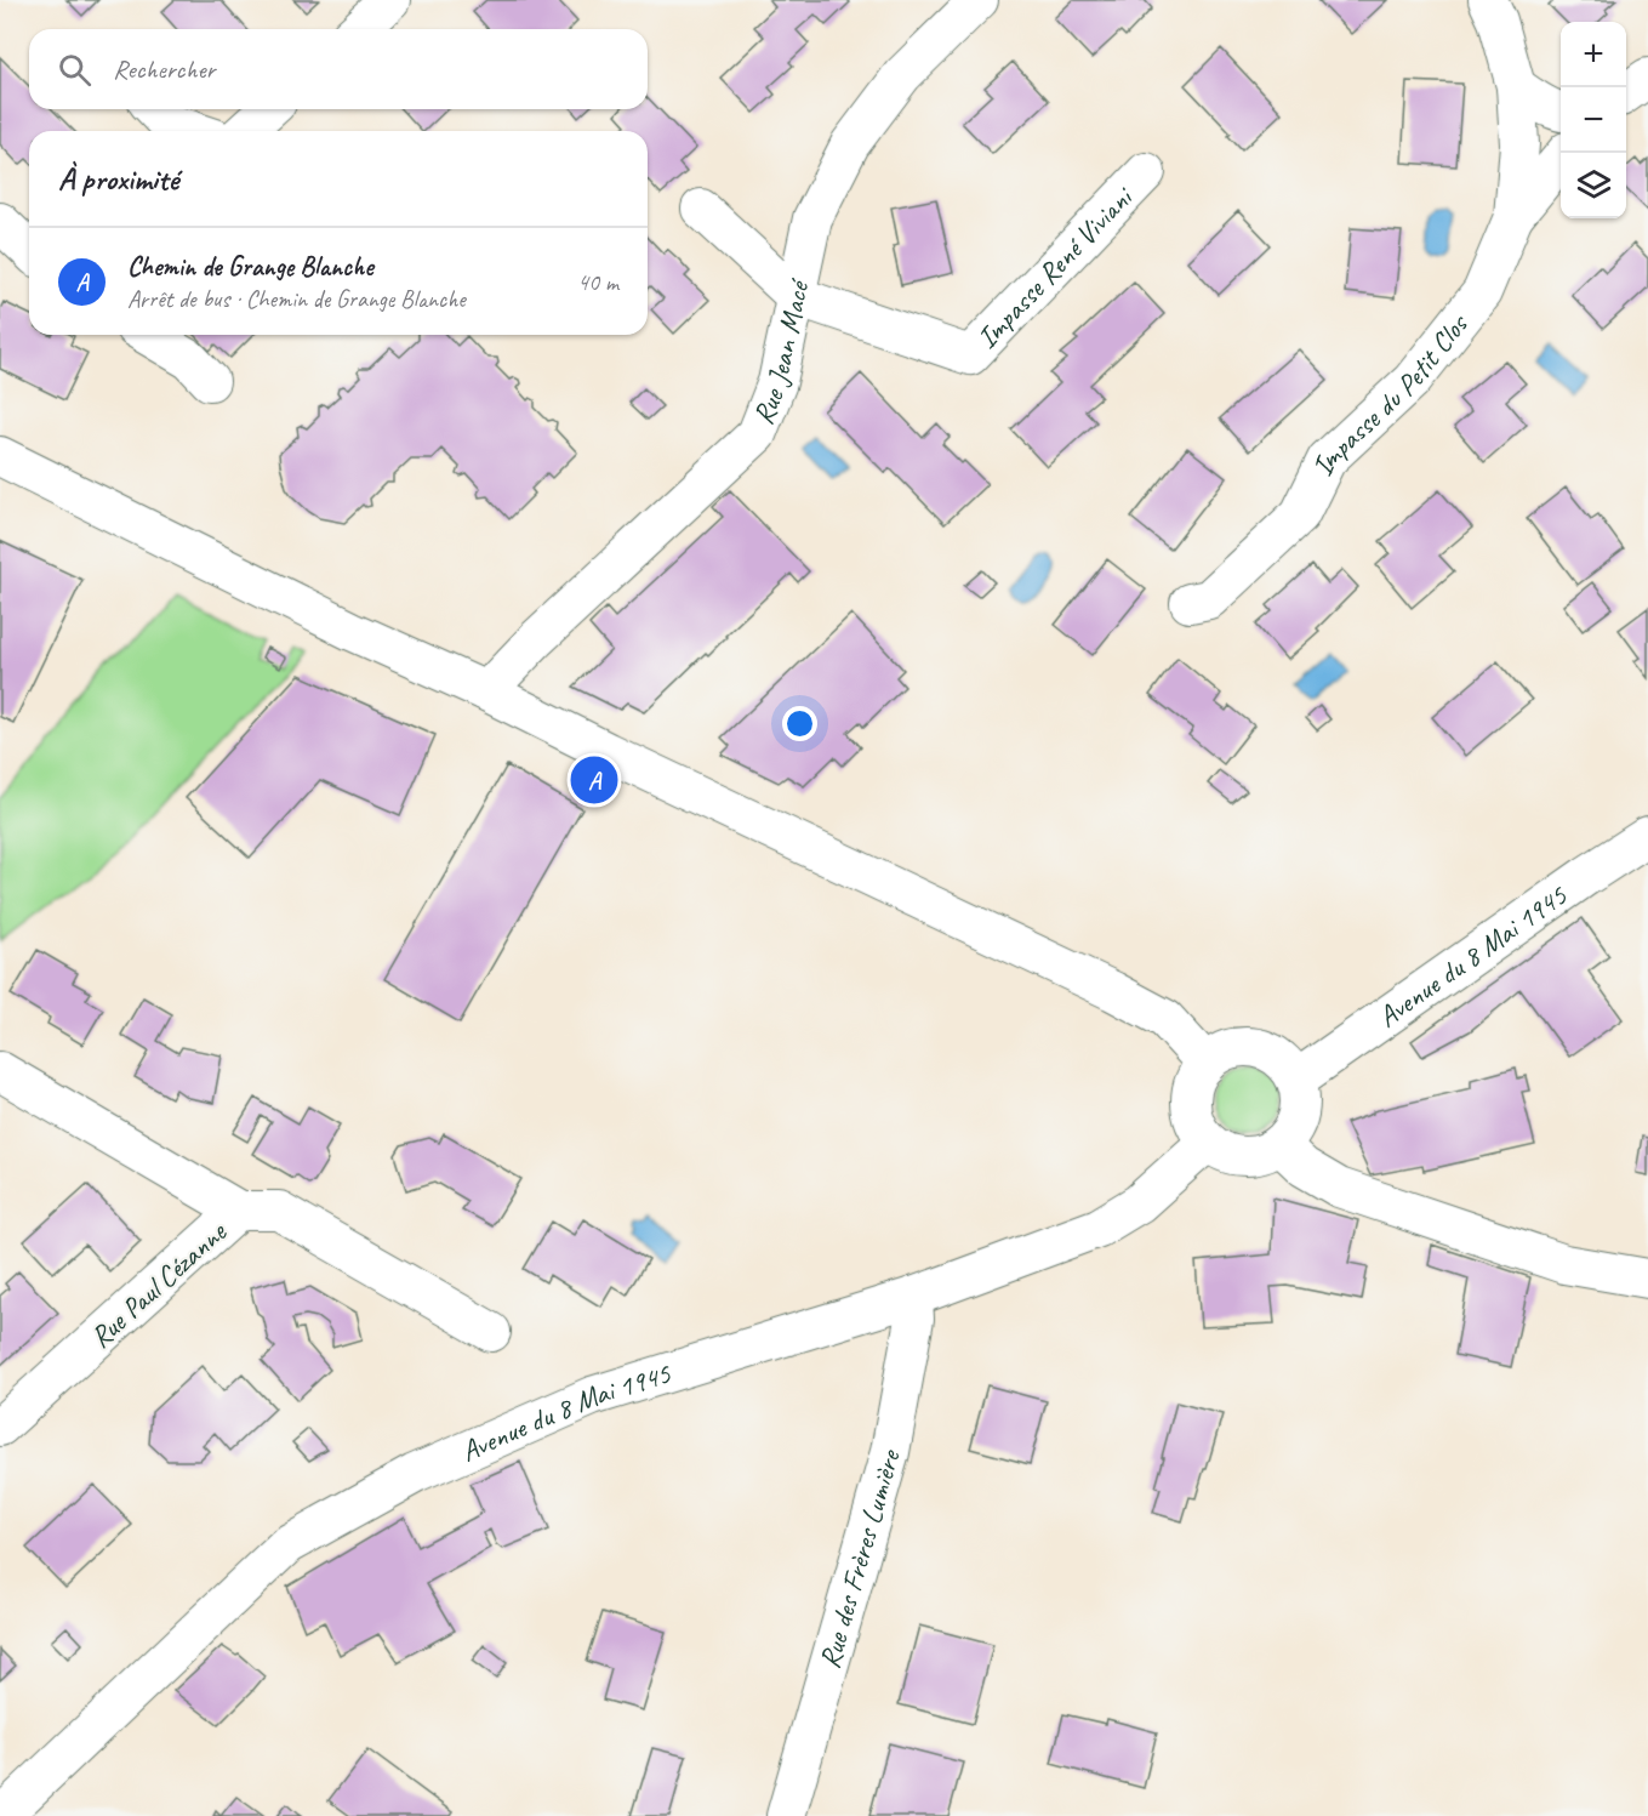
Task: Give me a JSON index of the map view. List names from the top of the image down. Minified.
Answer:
{"streets":{"street":["Impasse René Viviani","Rue Jean Macé","Impasse du Petit Clos","Avenue du 8 Mai 1945","Rue Paul Cézanne","Rue des Frères Lumière"]},"crossings":[["Impasse René Viviani","Rue Jean Macé"],["Avenue du 8 Mai 1945","Rue des Frères Lumière"]],"page":{"map_buttons":["+","−"],"search":"Rechercher","heading":"À proximité","list":[{"mark":"A","name":"Chemin de Grange Blanche","note":"Arrêt de bus · Chemin de Grange Blanche","value":"40 m"}],"pins":"A"}}
